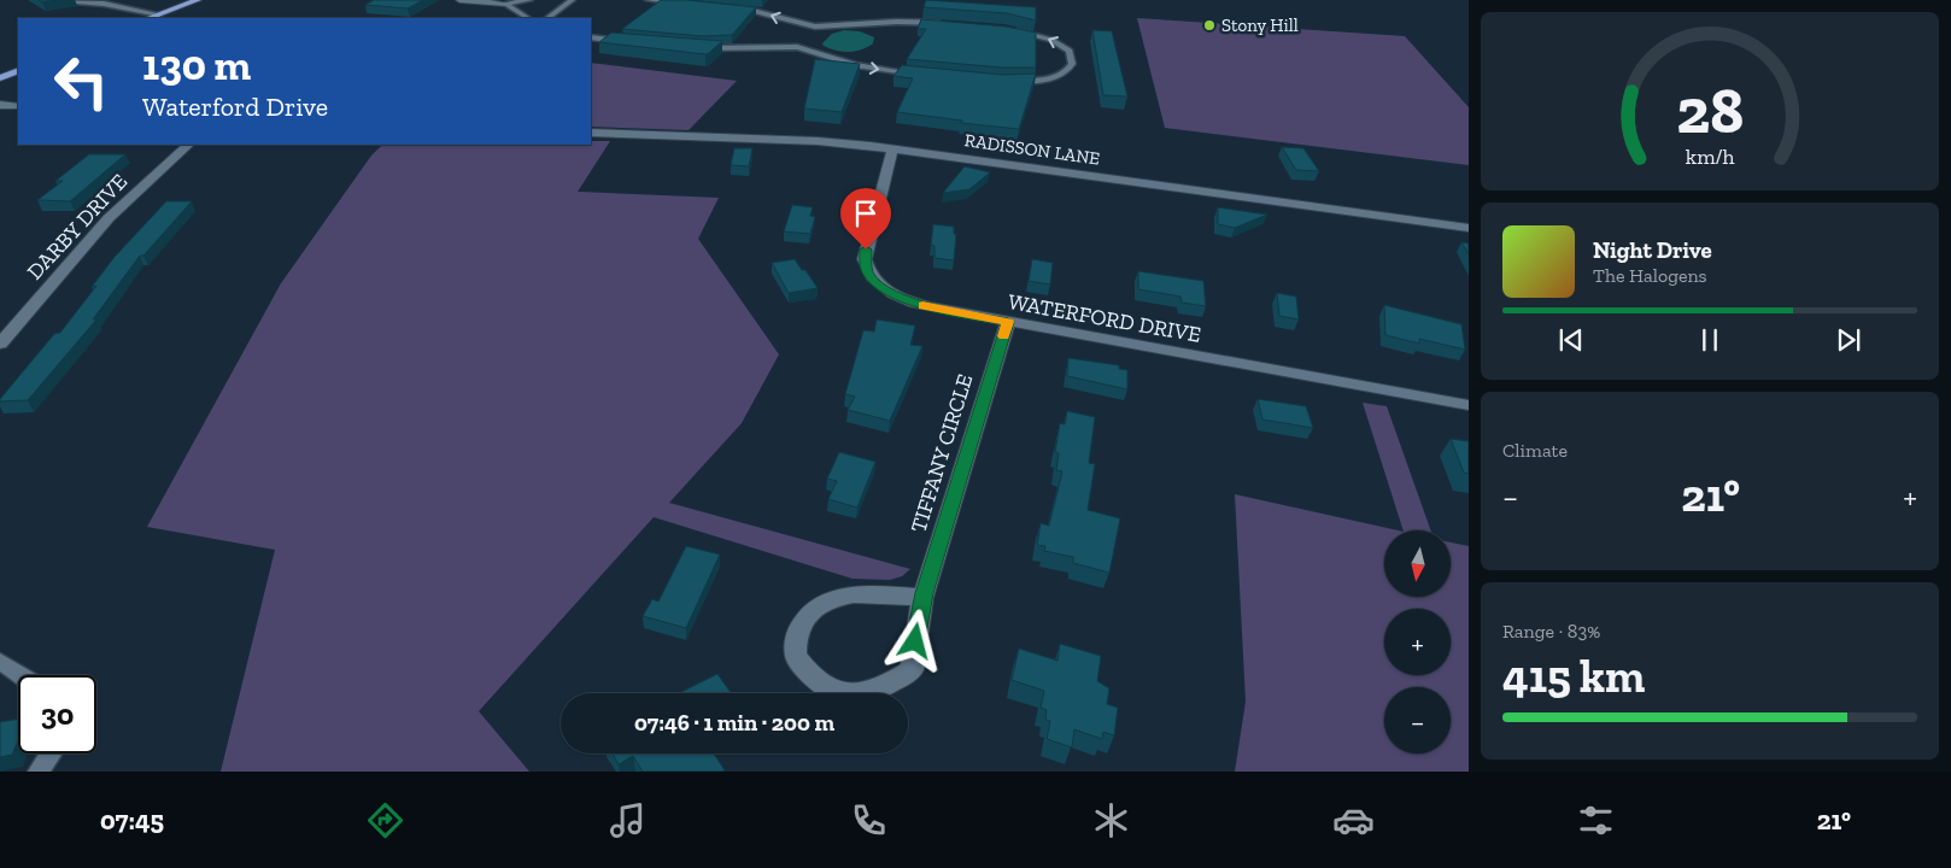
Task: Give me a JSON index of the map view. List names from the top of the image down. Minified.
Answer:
{"streets":{"street":["RADISSON LANE","DARBY DRIVE","WATERFORD DRIVE","TIFFANY CIRCLE"]},"crossings":[["RADISSON LANE","WATERFORD DRIVE"],["WATERFORD DRIVE","TIFFANY CIRCLE"]],"places":["Stony Hill"],"north":"bottom","page":{"turn":["130 m","Waterford Drive"],"song":["Night Drive","The Halogens"],"tile":["Climate",["Range · 83%","415 km"]],"heat":["−","21°","+"],"map_buttons":["+","−"],"limit":"30","trip":"07:46 · 1 min · 200 m","tabs":["07:45","21°"],"gauge":["28","km/h"]}}
